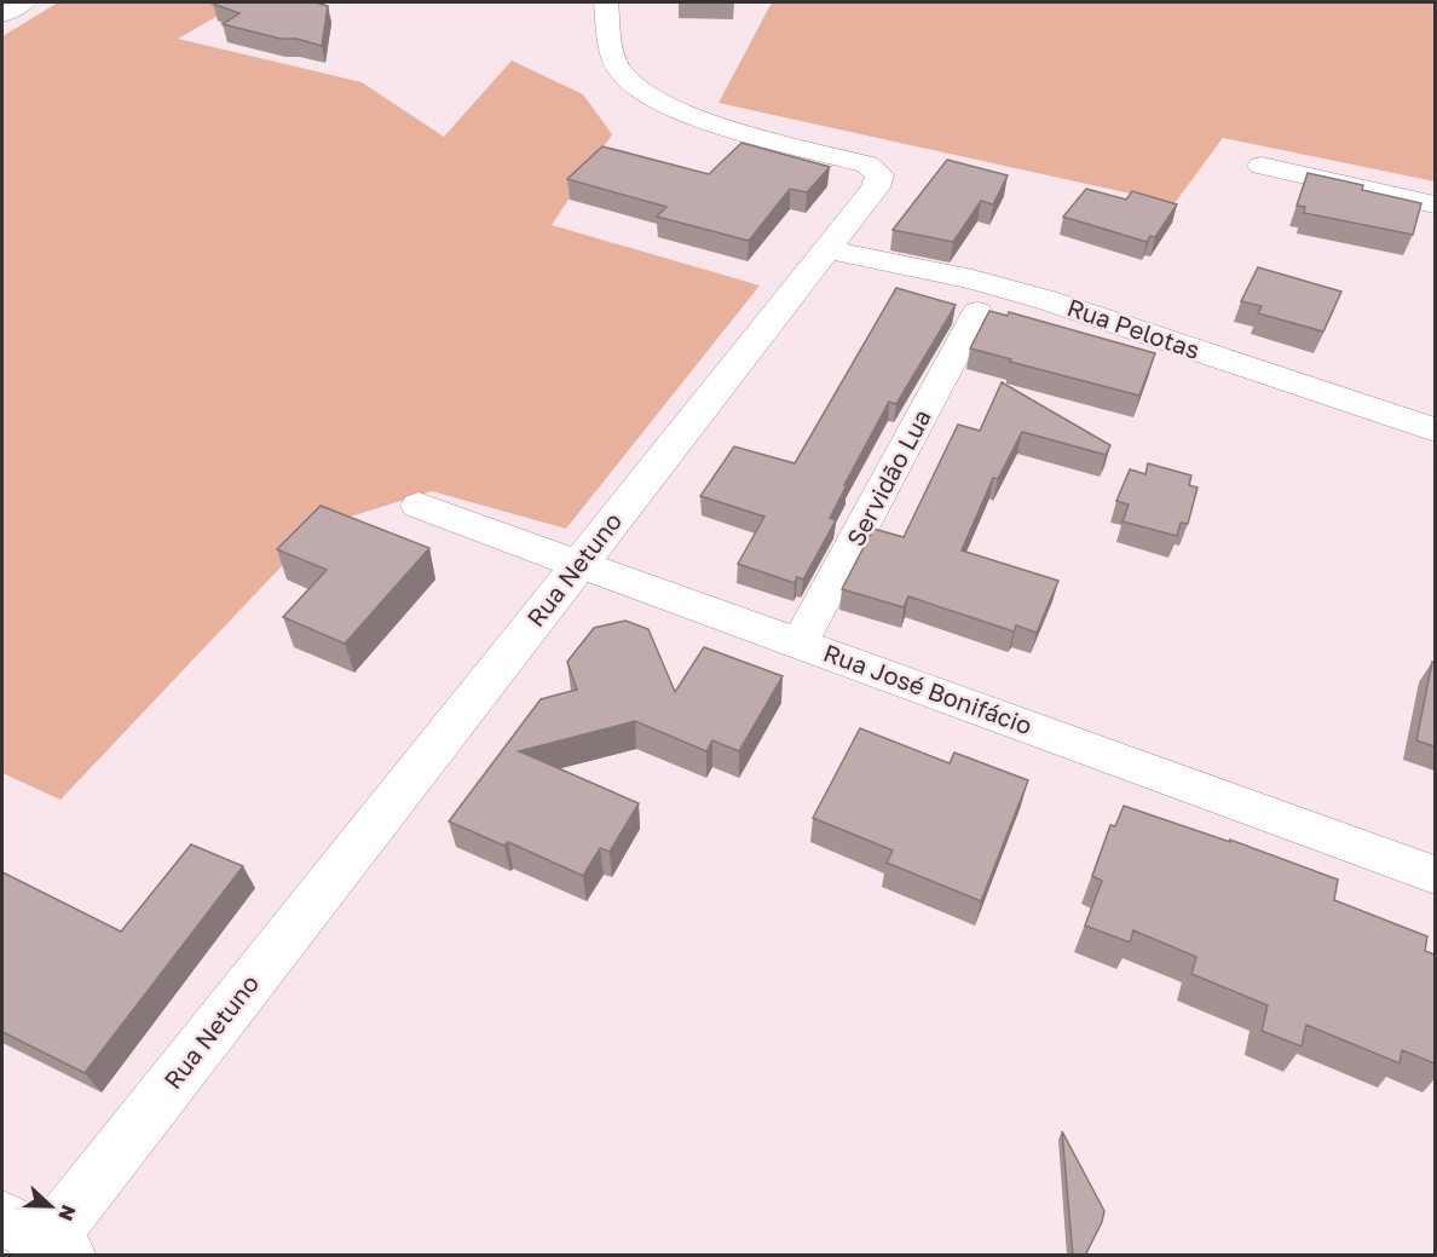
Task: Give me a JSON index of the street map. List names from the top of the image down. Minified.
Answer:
{"streets":{"street":["Rua Pelotas","Servidão Lua","Rua Netuno","Rua José Bonifácio"]},"crossings":[["Rua Pelotas","Rua Netuno"],["Servidão Lua","Rua José Bonifácio"],["Rua Netuno","Rua José Bonifácio"]],"north":"right"}
